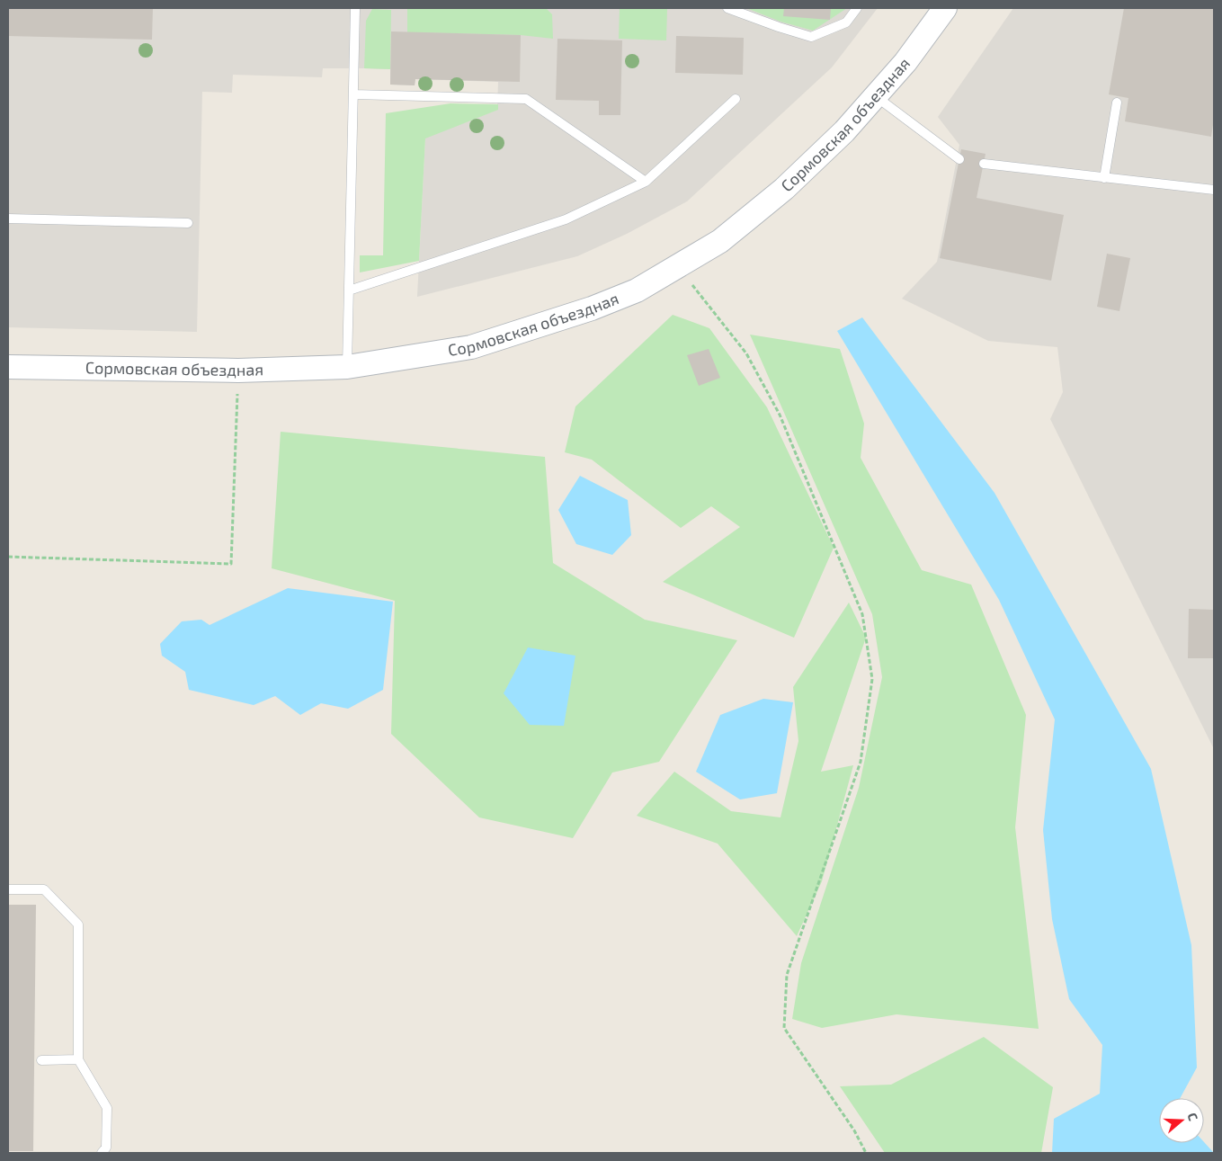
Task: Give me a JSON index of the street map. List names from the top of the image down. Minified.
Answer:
{"streets":{"street":["Сормовская объездная"]},"north":"right"}
